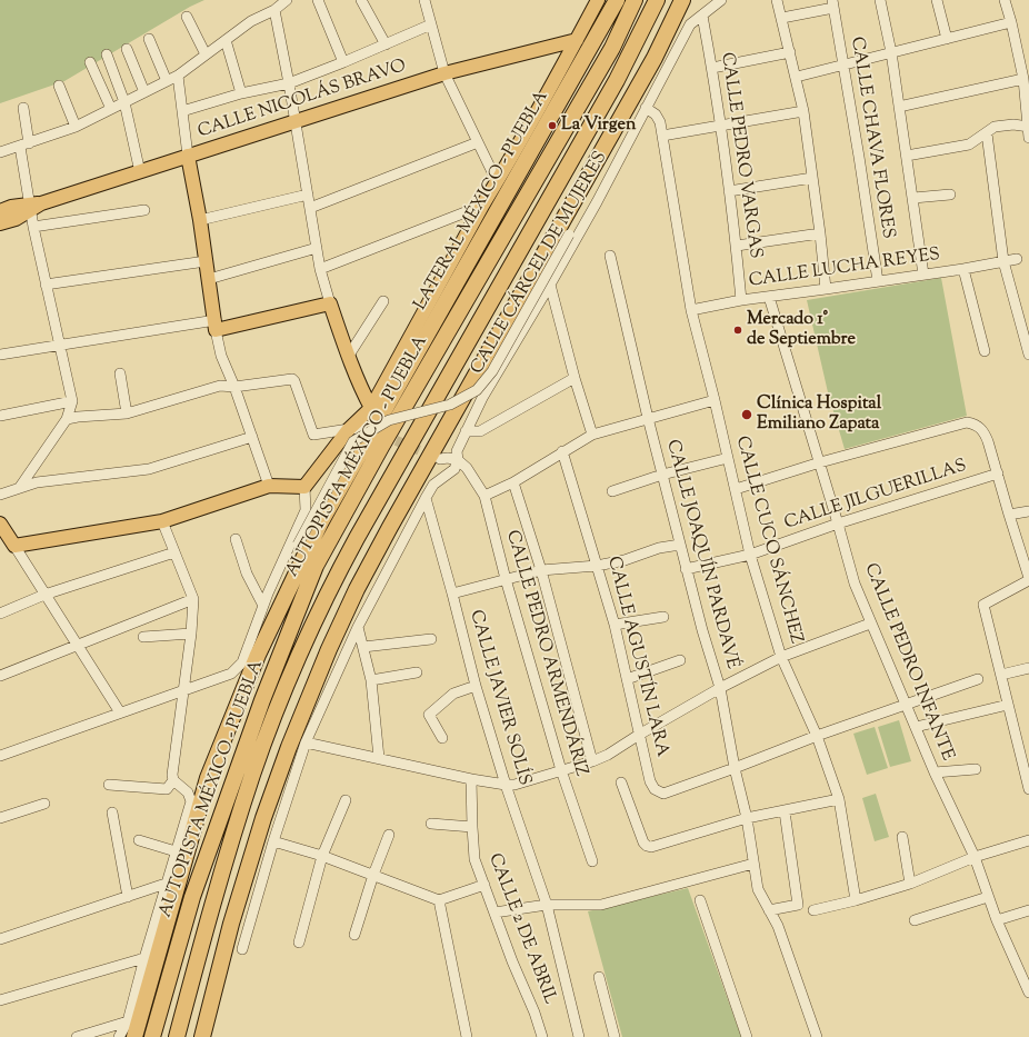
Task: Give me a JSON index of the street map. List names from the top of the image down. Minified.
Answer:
{"streets":{"highway":["LATERAL MÉXICO - PUEBLA","AUTOPISTA MÉXICO - PUEBLA"],"main road":["CALLE NICOLÁS BRAVO"],"street":["CALLE CHAVA FLORES","CALLE PEDRO VARGAS","CALLE CÁRCEL DE MUJERES","CALLE LUCHA REYES","CALLE JILGUERILLAS","CALLE CUCO SÁNCHEZ","CALLE JOAQUÍN PARDAVÉ","CALLE PEDRO ARMENDÁRIZ","CALLE AGUSTÍN LARA","CALLE PEDRO INFANTE","CALLE JAVIER SOLÍS","CALLE 2 DE ABRIL"]},"crossings":[["CALLE CHAVA FLORES","CALLE LUCHA REYES"],["CALLE PEDRO VARGAS","CALLE CÁRCEL DE MUJERES"],["CALLE PEDRO VARGAS","CALLE LUCHA REYES"],["CALLE CÁRCEL DE MUJERES","CALLE CUCO SÁNCHEZ"],["CALLE CÁRCEL DE MUJERES","CALLE PEDRO ARMENDÁRIZ"],["CALLE LUCHA REYES","CALLE CUCO SÁNCHEZ"],["CALLE LUCHA REYES","CALLE PEDRO INFANTE"],["CALLE JILGUERILLAS","CALLE CUCO SÁNCHEZ"],["CALLE JILGUERILLAS","CALLE JOAQUÍN PARDAVÉ"],["CALLE JILGUERILLAS","CALLE PEDRO INFANTE"],["CALLE JOAQUÍN PARDAVÉ","CALLE AGUSTÍN LARA"]],"places":["La Virgen","Mercado 1° de Septiembre","Clínica Hospital Emiliano Zapata"]}
